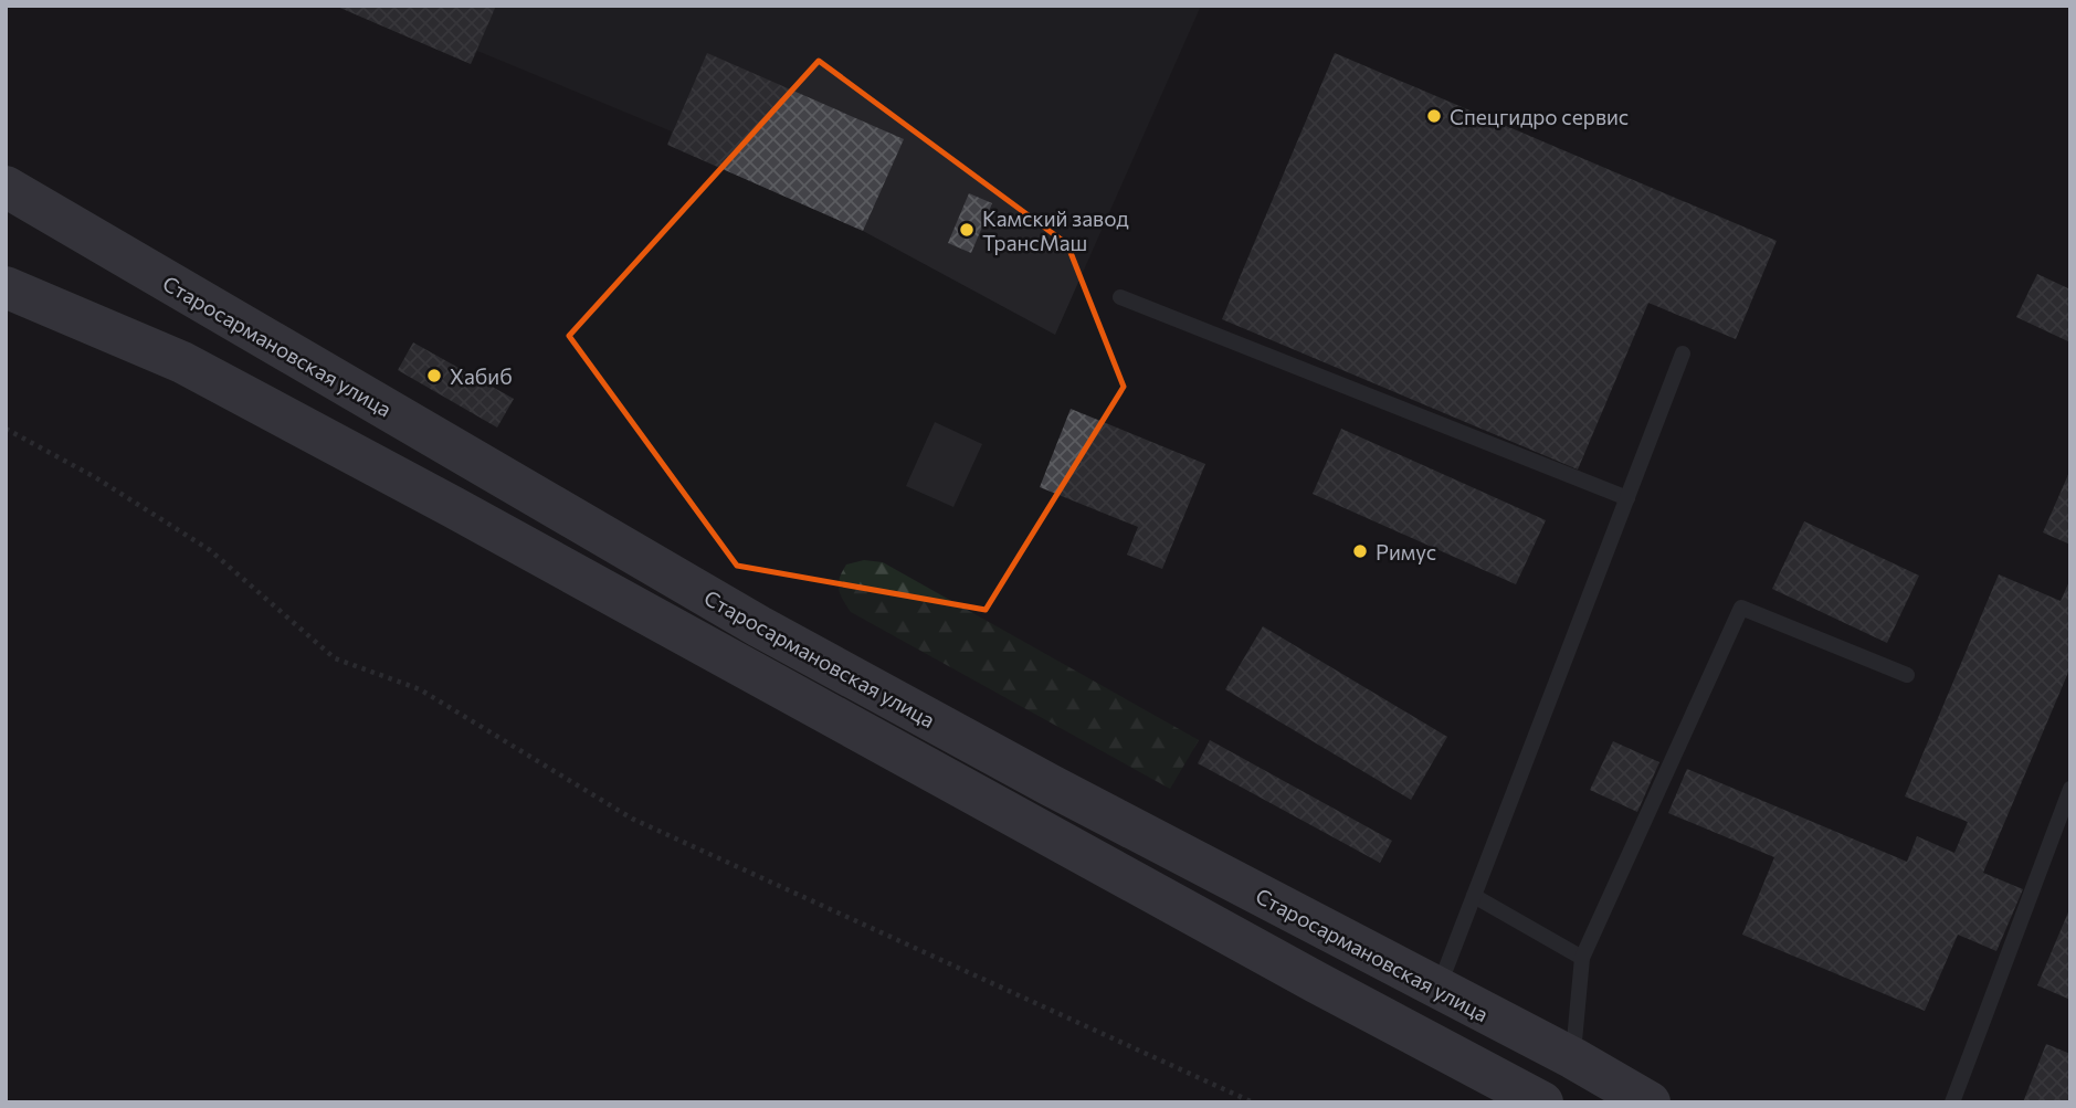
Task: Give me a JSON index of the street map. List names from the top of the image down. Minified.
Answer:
{"streets":{"main road":["Старосармановская улица"]},"places":["Спецгидро сервис","Камский завод ТрансМаш","Хабиб","Римус"]}
